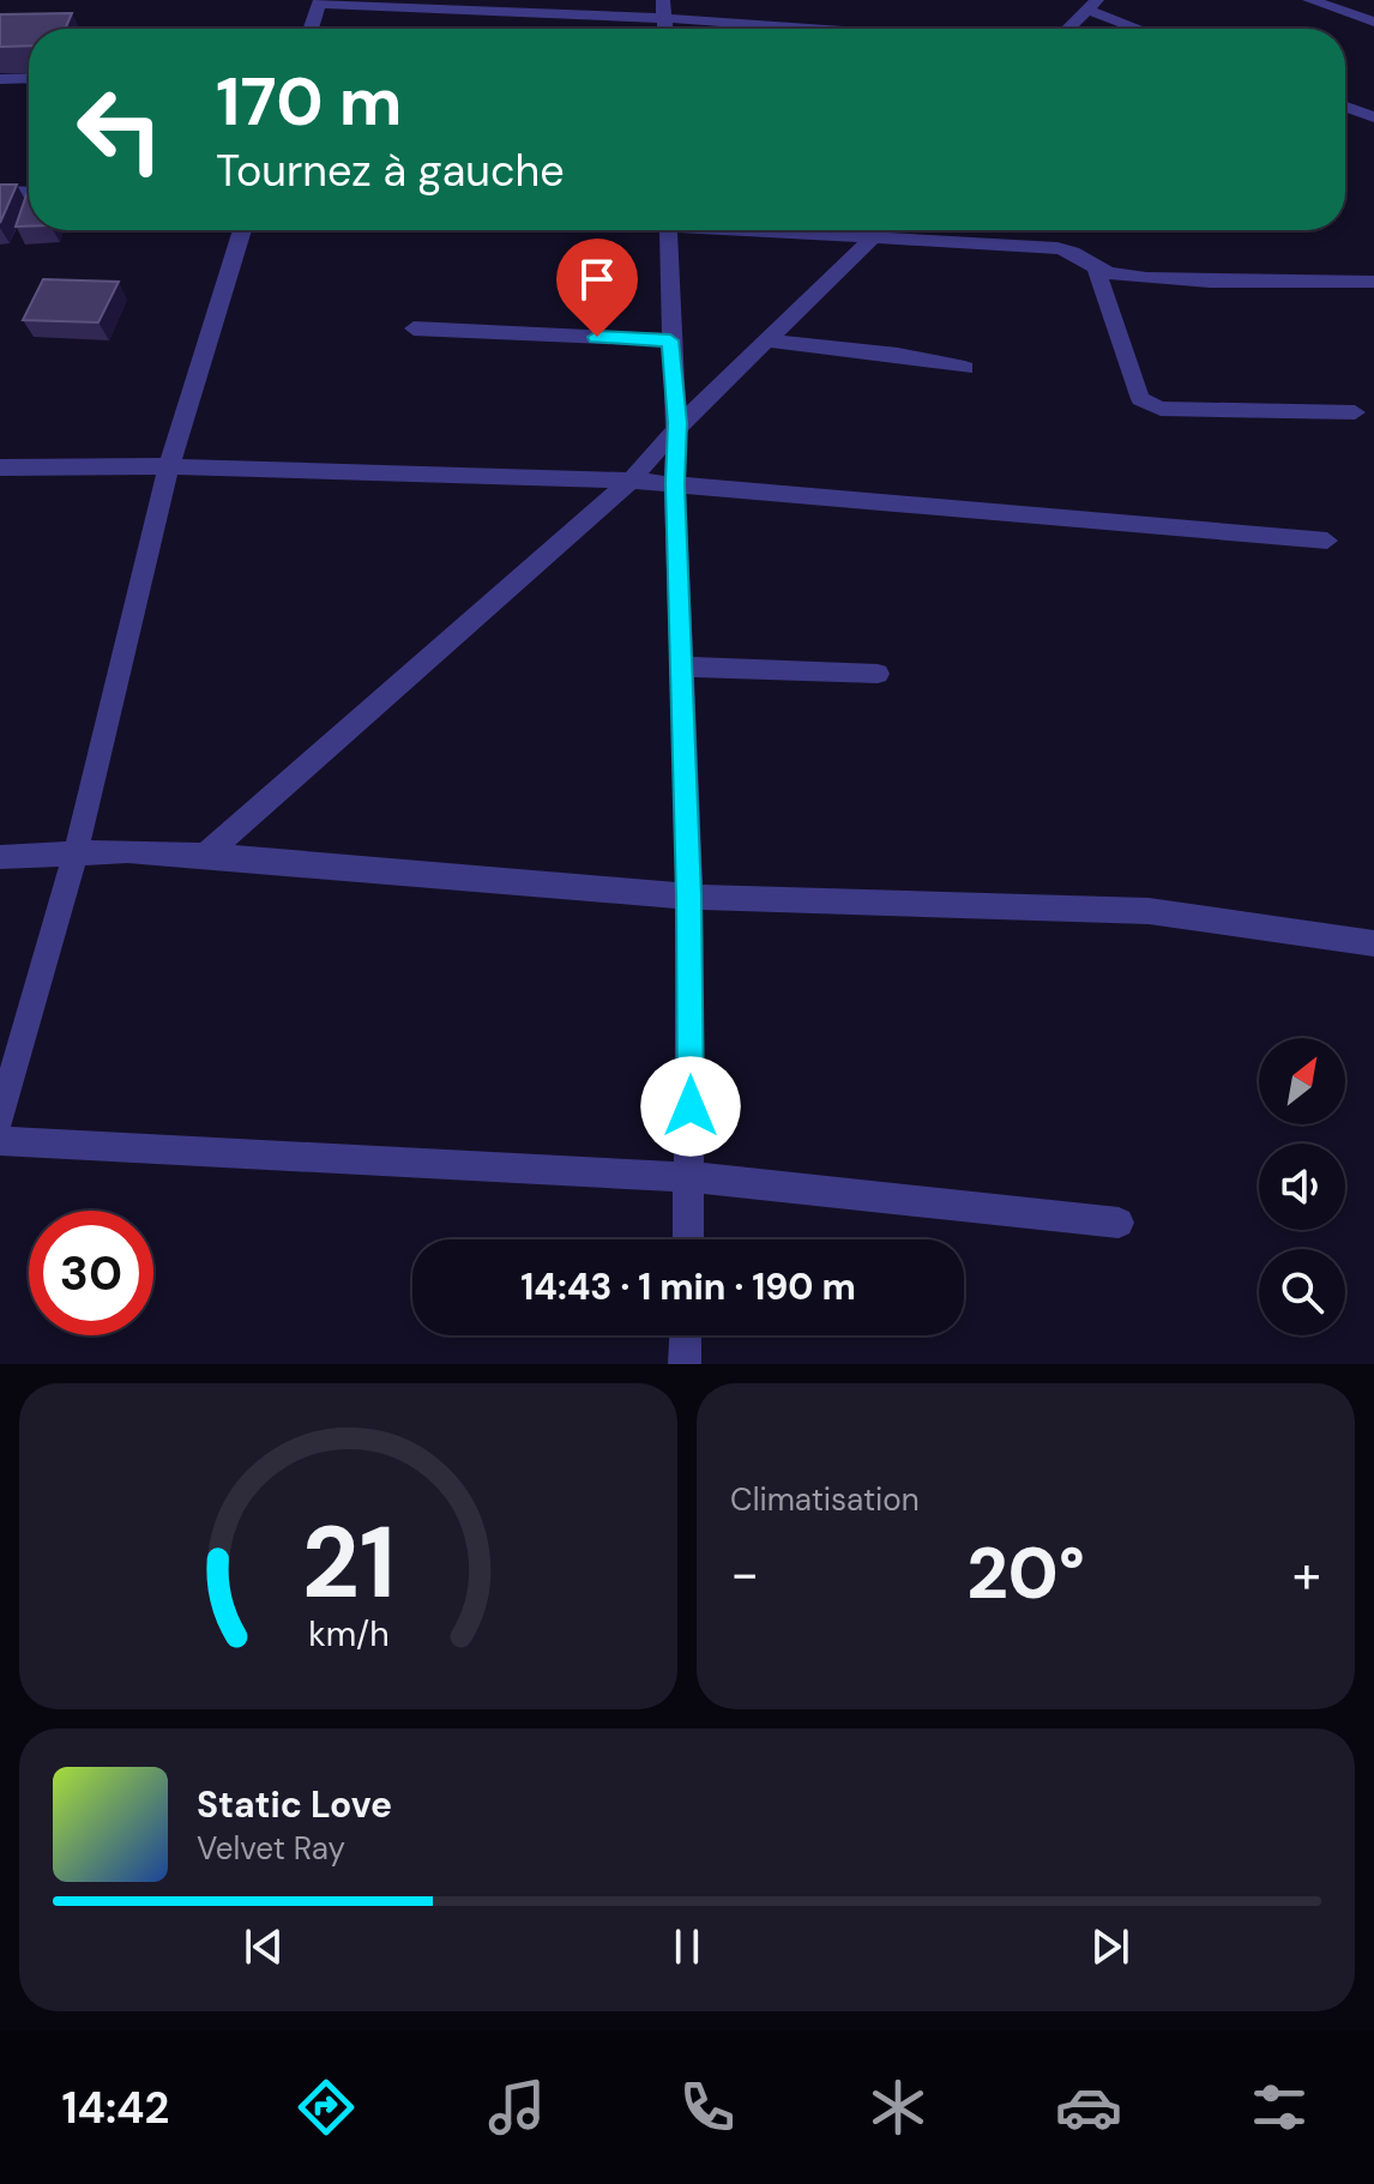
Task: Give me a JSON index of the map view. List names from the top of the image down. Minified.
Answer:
{"north":"top right","page":{"turn":["170 m","Tournez à gauche"],"limit":"30","trip":"14:43 · 1 min · 190 m","tile":"Climatisation","heat":["−","20°","+"],"song":["Static Love","Velvet Ray"],"tabs":"14:42","gauge":["21","km/h"]}}
